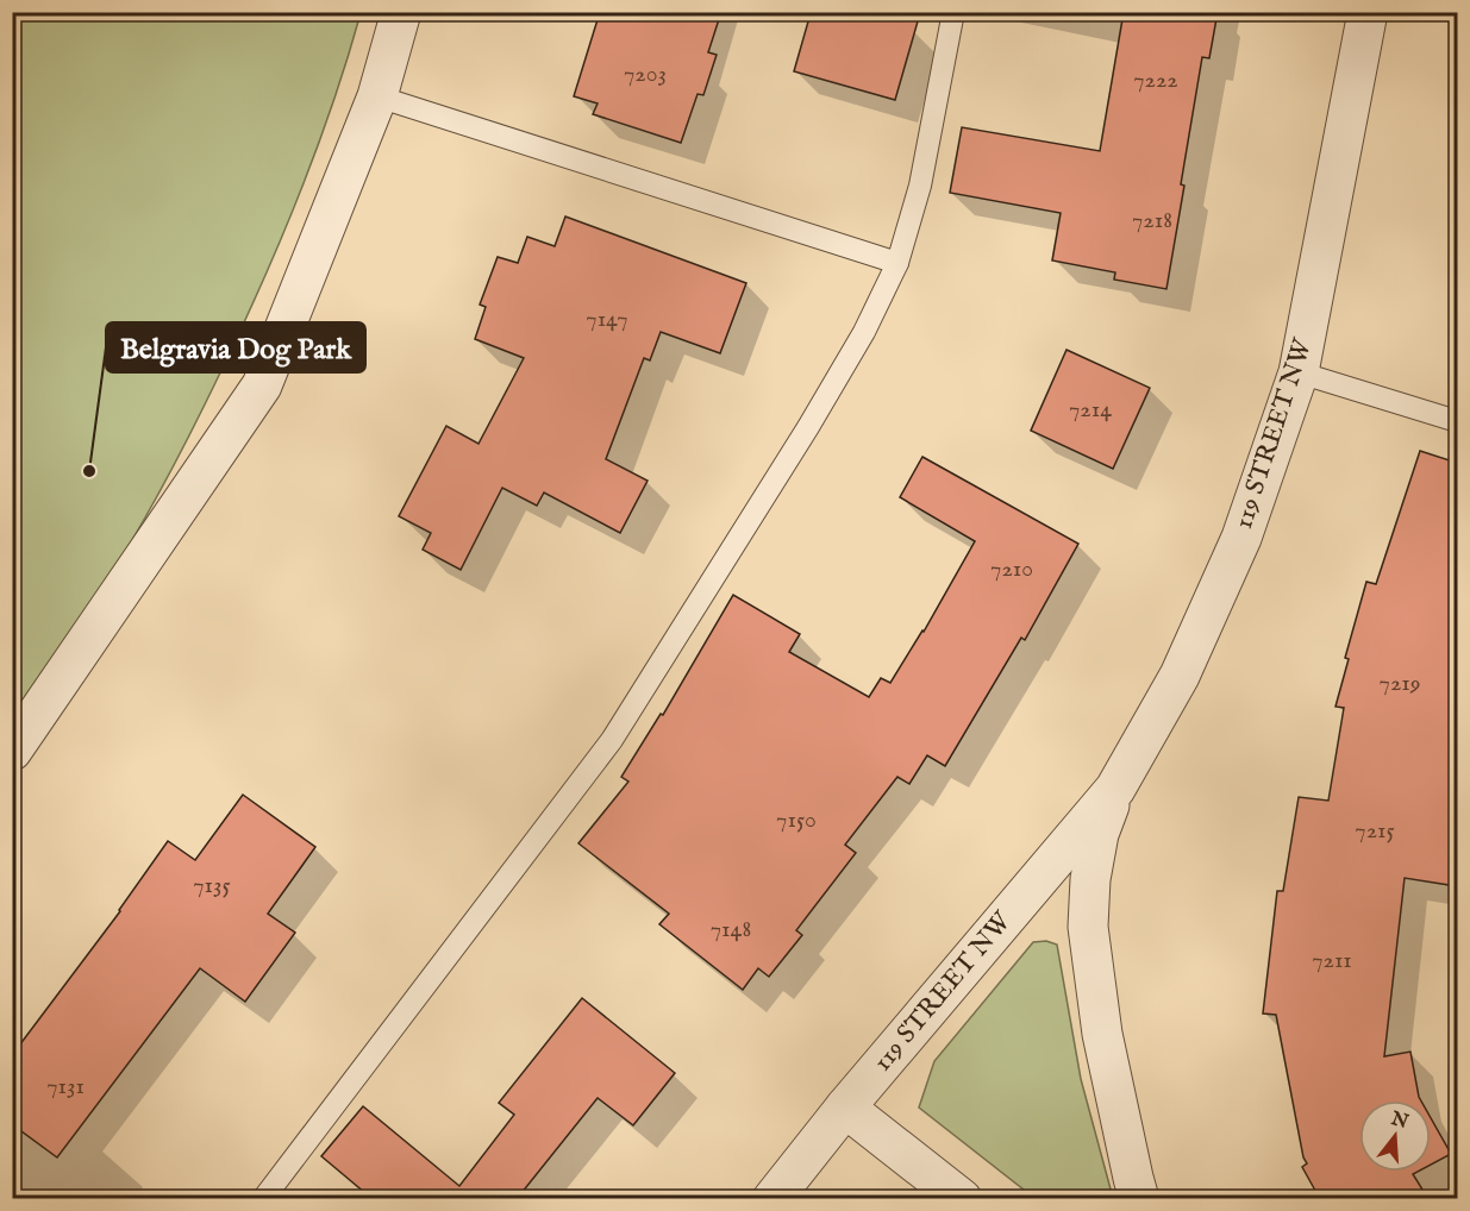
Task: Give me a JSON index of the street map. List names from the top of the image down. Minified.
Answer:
{"streets":{"street":["119 STREET NW"]},"places":["Belgravia Dog Park"],"house_numbers":["7203","7222","7218","7147","7214","7210","7219","7150","7215","7135","7148","7211","7131"],"north":"top"}
